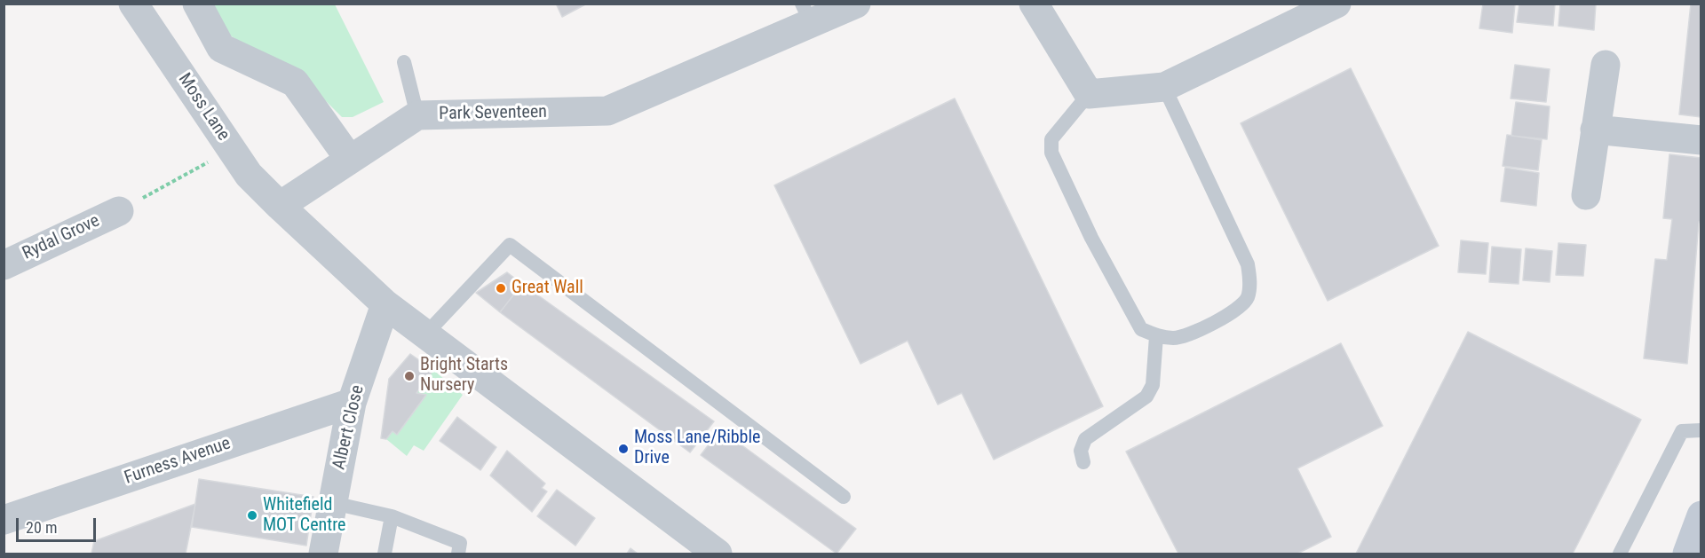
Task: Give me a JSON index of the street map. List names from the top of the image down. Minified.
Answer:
{"streets":{"street":["Moss Lane","Park Seventeen","Rydal Grove","Albert Close","Furness Avenue"]},"crossings":[["Moss Lane","Park Seventeen"],["Albert Close","Furness Avenue"]],"places":["Great Wall","Bright Starts Nursery","Moss Lane/Ribble Drive","Whitefield MOT Centre"],"scale_bar":"20 m"}
